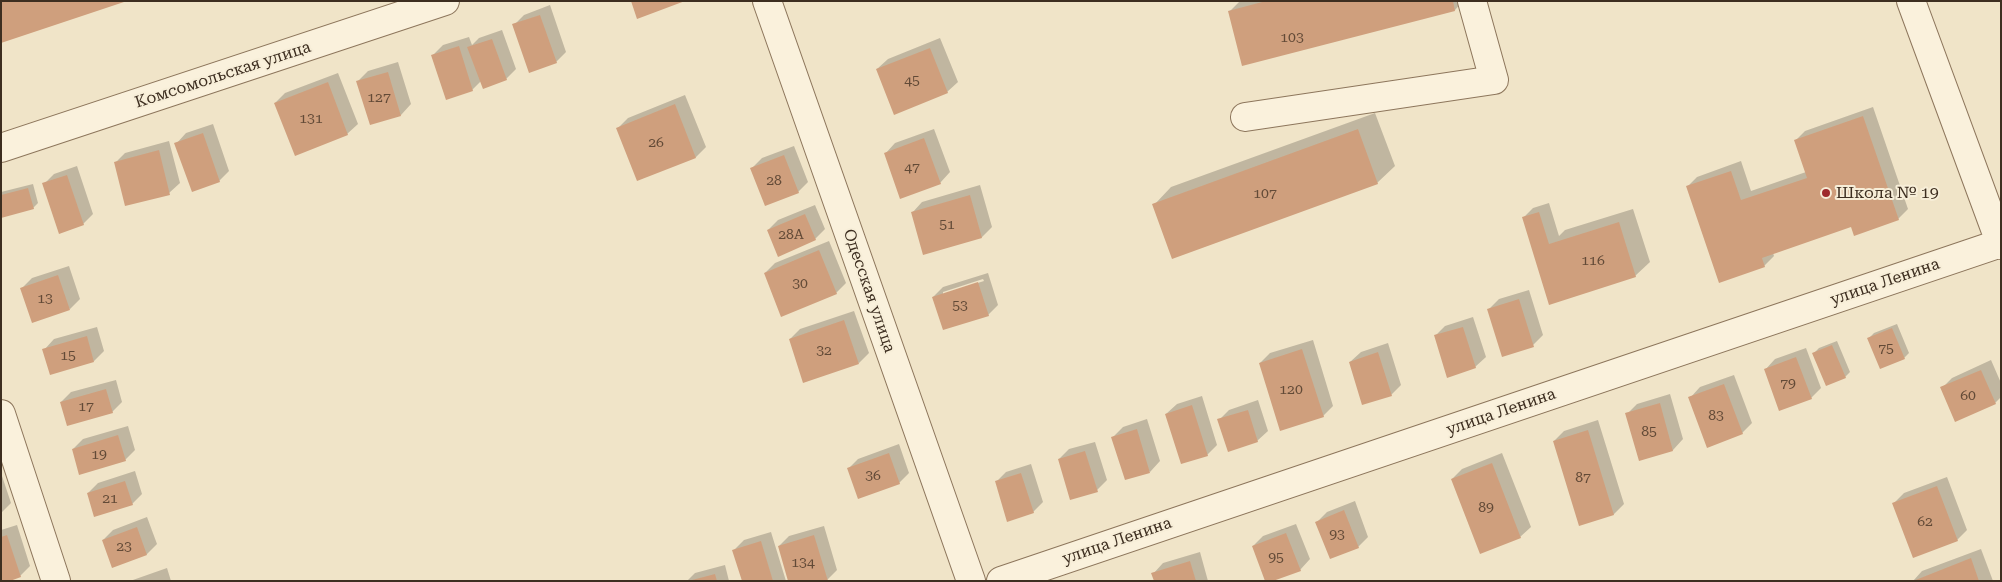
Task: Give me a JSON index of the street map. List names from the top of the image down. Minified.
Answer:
{"streets":{"street":["Комсомольская улица","улица Ленина","Одесская улица"]},"places":["Школа № 19"],"house_numbers":["103","45","127","131","26","47","28","107","51","28А","116","30","13","53","75","32","15","79","120","60","17","83","85","19","36","87","21","89","62","93","23","95","134"]}
